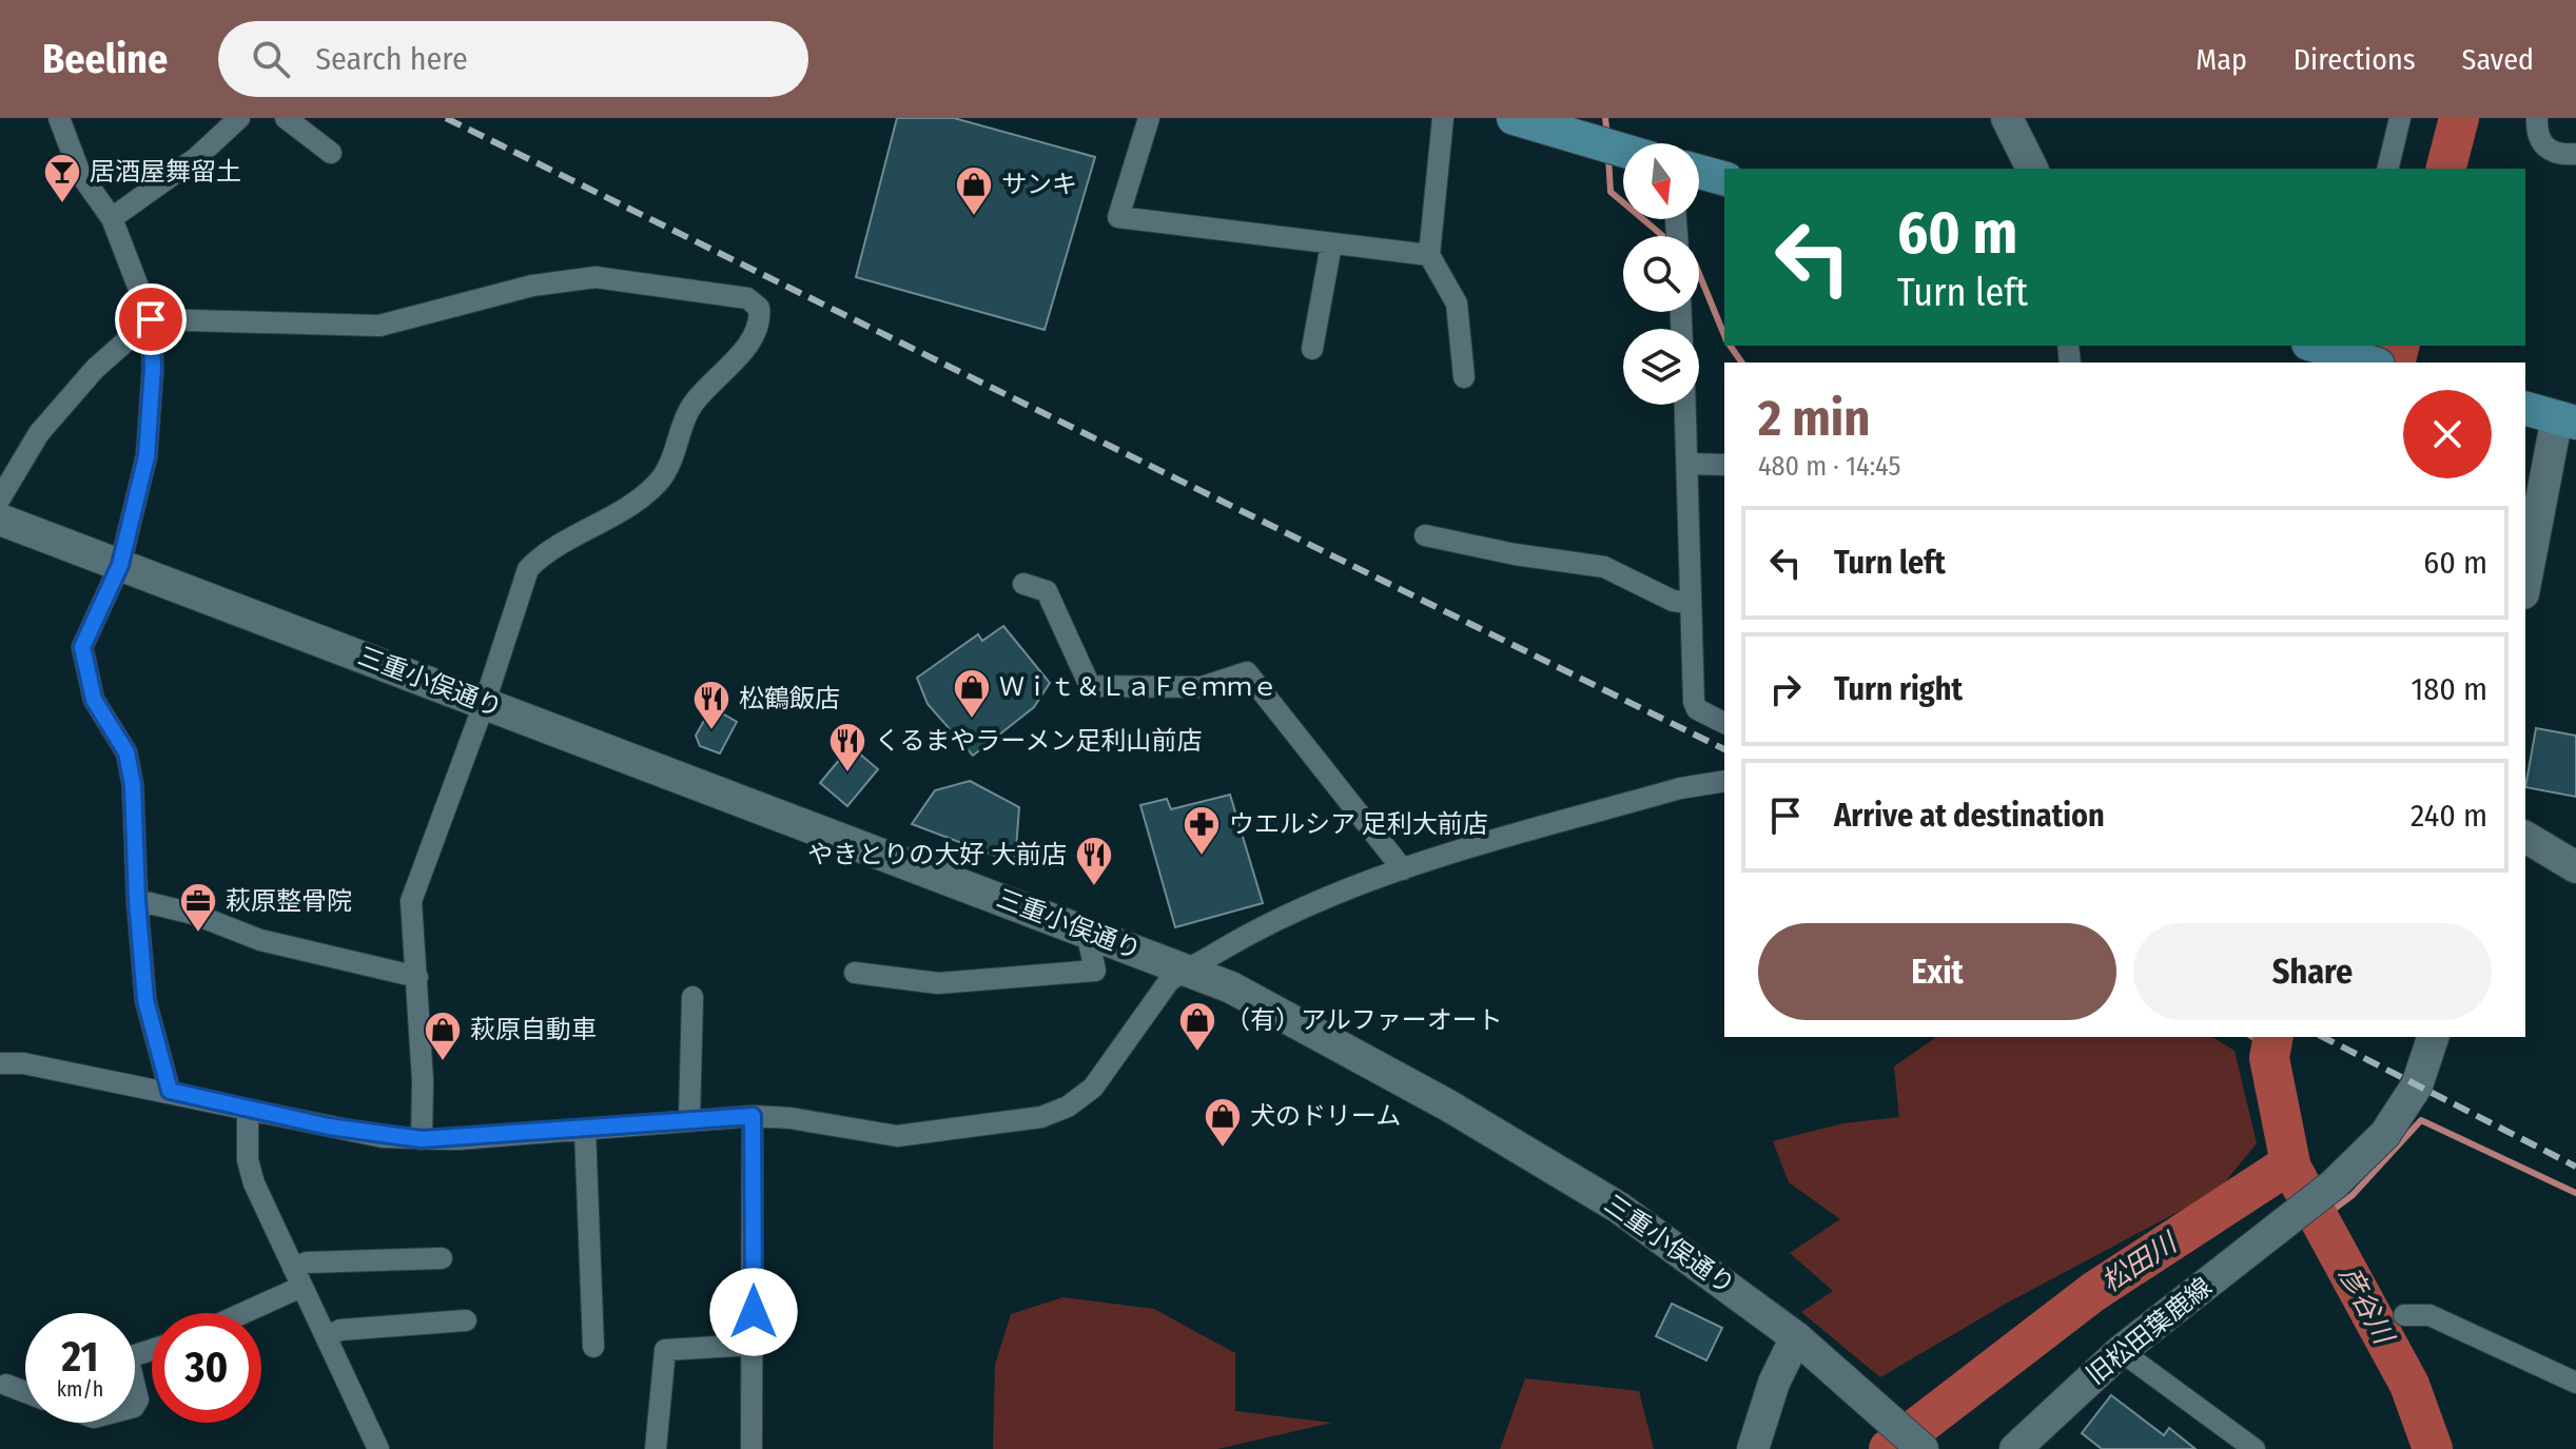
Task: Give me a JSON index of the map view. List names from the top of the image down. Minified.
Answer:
{"streets":{"street":["三重小俣通り","旧松田葉鹿線"]},"water":["松田川","彦谷川"],"places":{"bar":["居酒屋舞留土"],"shop":["サンキ","Ｗｉｔ＆ＬａＦｅｍｍｅ","（有）アルファーオート","萩原自動車","犬のドリーム"],"restaurant":["松鶴飯店","くるまやラーメン足利山前店","やきとりの大好 大前店"],"pharmacy":["ウエルシア 足利大前店"],"office":["萩原整骨院"]},"north":"bottom","page":{"header":"Beeline","search":"Search here","nav":["Map","Directions","Saved"],"turn":["60 m","Turn left"],"heading":["2 min","480 m · 14:45"],"list":[{"name":"Turn left","value":"60 m"},{"name":"Turn right","value":"180 m"},{"name":"Arrive at destination","value":"240 m"}],"buttons":["Exit","Share"],"speed":"21 km/h","limit":"30"}}
